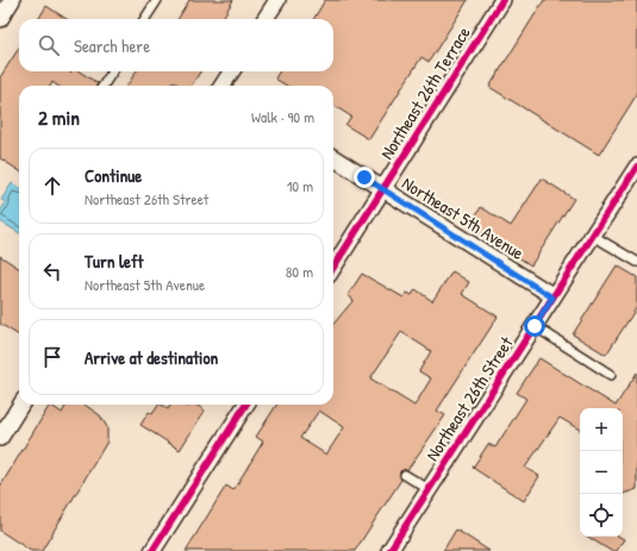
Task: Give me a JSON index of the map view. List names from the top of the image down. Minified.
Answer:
{"streets":{"street":["Northeast 26th Terrace","Northeast 5th Avenue","Northeast 26th Street"]},"crossings":[["Northeast 26th Terrace","Northeast 5th Avenue"],["Northeast 5th Avenue","Northeast 26th Street"]],"page":{"search":"Search here","heading":["2 min","Walk · 90 m"],"list":[["Continue","Northeast 26th Street","10 m"],["Turn left","Northeast 5th Avenue","80 m"],"Arrive at destination"],"map_buttons":["+","−"]}}
